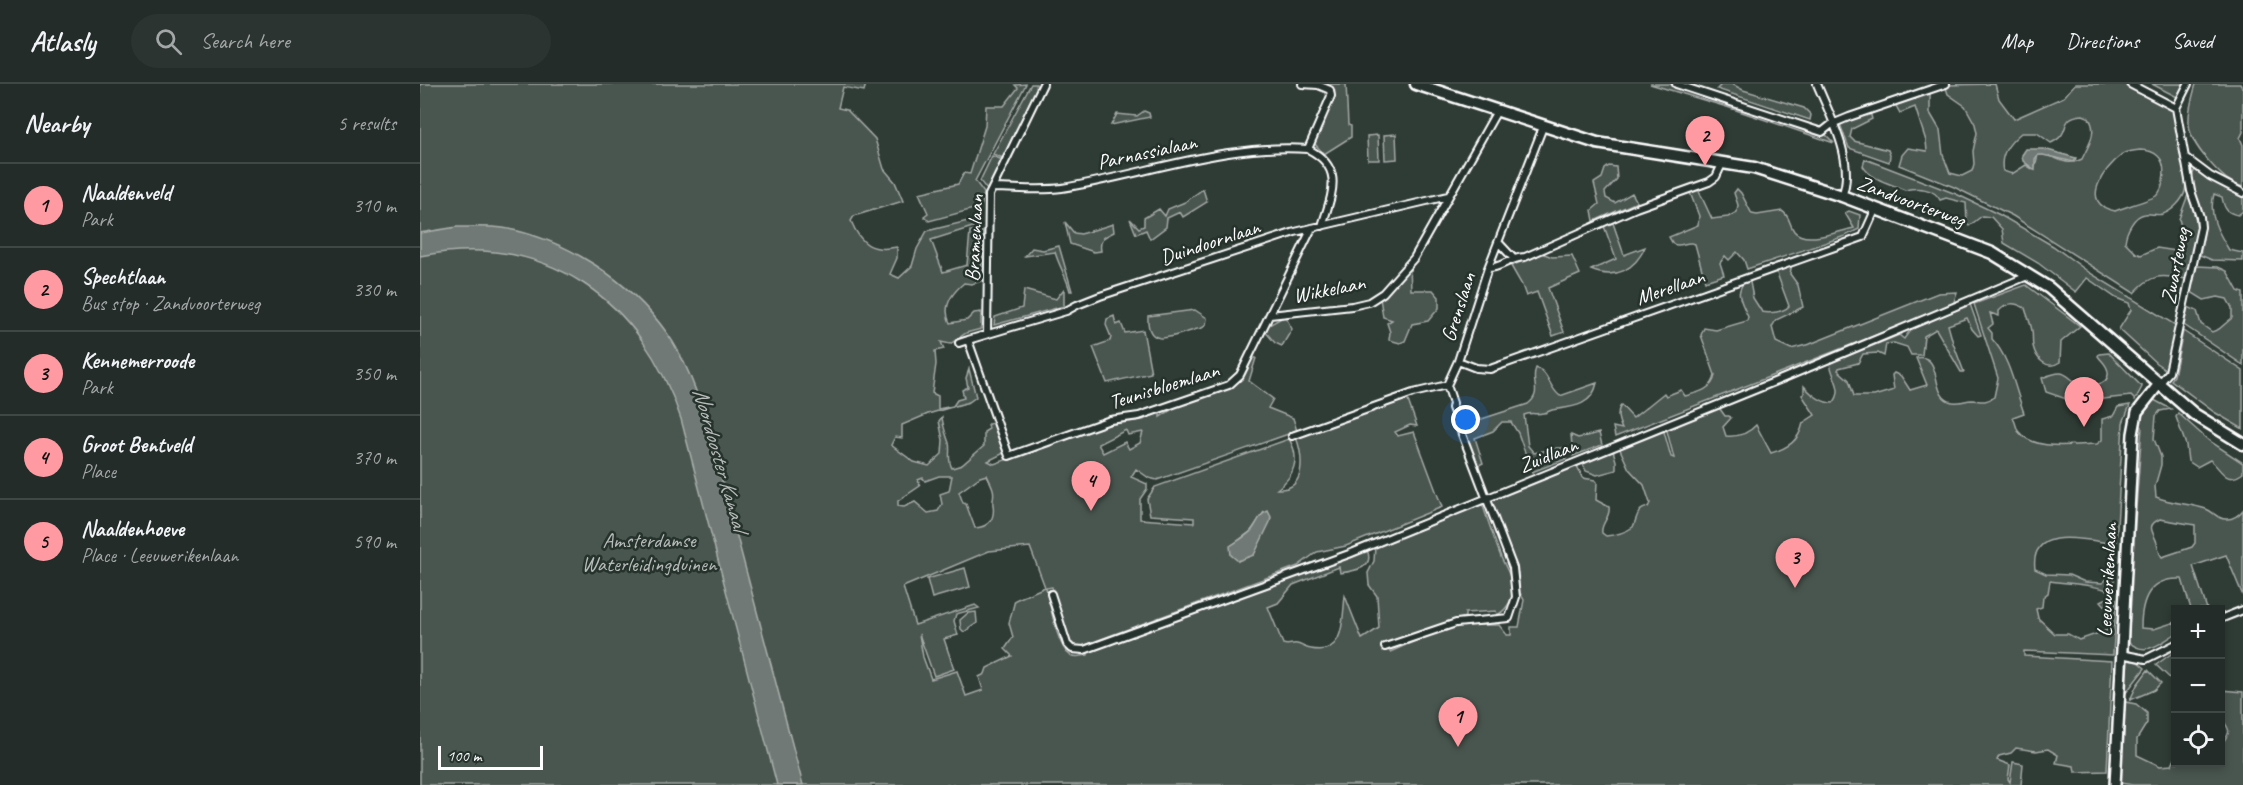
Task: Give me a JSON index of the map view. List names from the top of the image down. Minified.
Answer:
{"streets":{"main road":["Zandvoorterweg"],"street":["Parnassialaan","Bramenlaan","Duindoornlaan","Zwarteweg","Merellaan","Wikkelaan","Grenslaan","Teunisbloemlaan","Zuidlaan","Leeuwerikenlaan"]},"crossings":[["Parnassialaan","Bramenlaan"],["Zandvoorterweg","Zwarteweg"],["Zandvoorterweg","Merellaan"],["Zandvoorterweg","Wikkelaan"],["Zandvoorterweg","Grenslaan"],["Zandvoorterweg","Zuidlaan"],["Zandvoorterweg","Leeuwerikenlaan"],["Bramenlaan","Duindoornlaan"],["Duindoornlaan","Wikkelaan"],["Duindoornlaan","Teunisbloemlaan"],["Zwarteweg","Leeuwerikenlaan"],["Merellaan","Grenslaan"],["Wikkelaan","Teunisbloemlaan"]],"water":["Noordooster Kanaal"],"parks":["Amsterdamse Waterleidingduinen"],"scale_bar":"100 m","page":{"header":"Atlasly","search":"Search here","nav":["Map","Directions","Saved"],"heading":["Nearby","5 results"],"pins":["2","5","4","3","1"],"list":[{"mark":"1","name":"Naaldenveld","note":"Park","value":"310 m"},{"mark":"2","name":"Spechtlaan","note":"Bus stop · Zandvoorterweg","value":"330 m"},{"mark":"3","name":"Kennemerroode","note":"Park","value":"350 m"},{"mark":"4","name":"Groot Bentveld","note":"Place","value":"370 m"},{"mark":"5","name":"Naaldenhoeve","note":"Place · Leeuwerikenlaan","value":"590 m"}],"map_buttons":["+","−"],"scale":"100 m"}}
